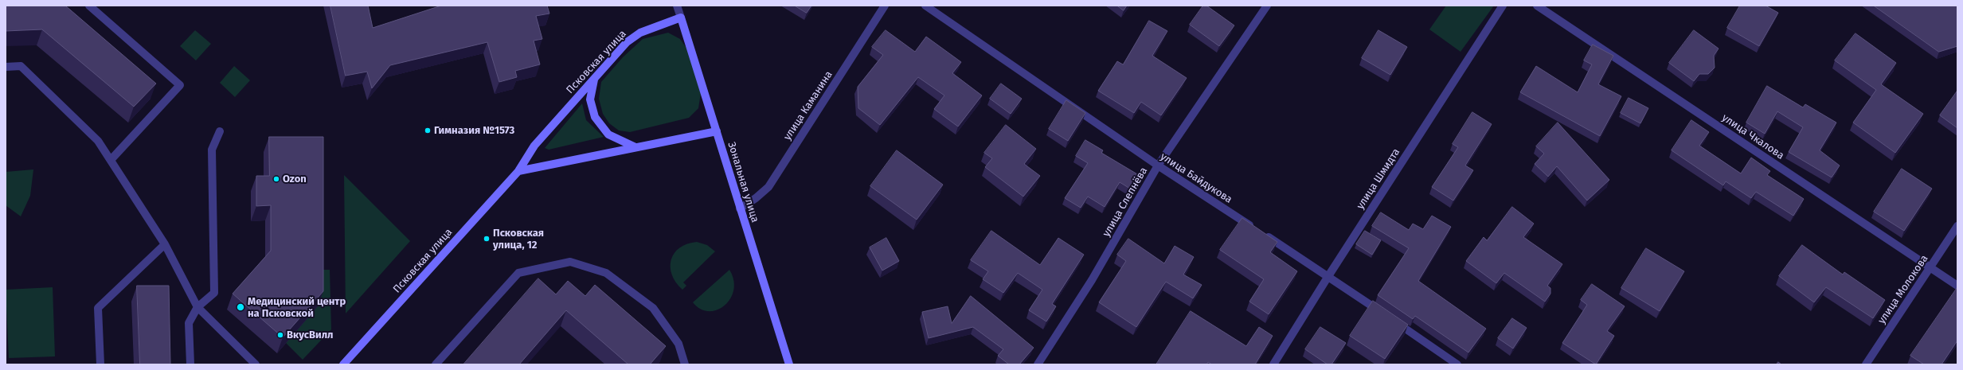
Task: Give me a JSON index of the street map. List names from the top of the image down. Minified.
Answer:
{"streets":{"street":["Псковская улица","улица Каманина","улица Чкалова","улица Байдукова","улица Шмидта","Зональная улица","улица Слепнёва","улица Молокова"]},"crossings":[["Псковская улица","Зональная улица"],["улица Каманина","Зональная улица"],["улица Чкалова","улица Молокова"],["улица Байдукова","улица Шмидта"],["улица Байдукова","улица Слепнёва"]],"places":["Гимназия №1573","Ozon","Псковская улица, 12","Медицинский центр на Псковской","ВкусВилл"]}
